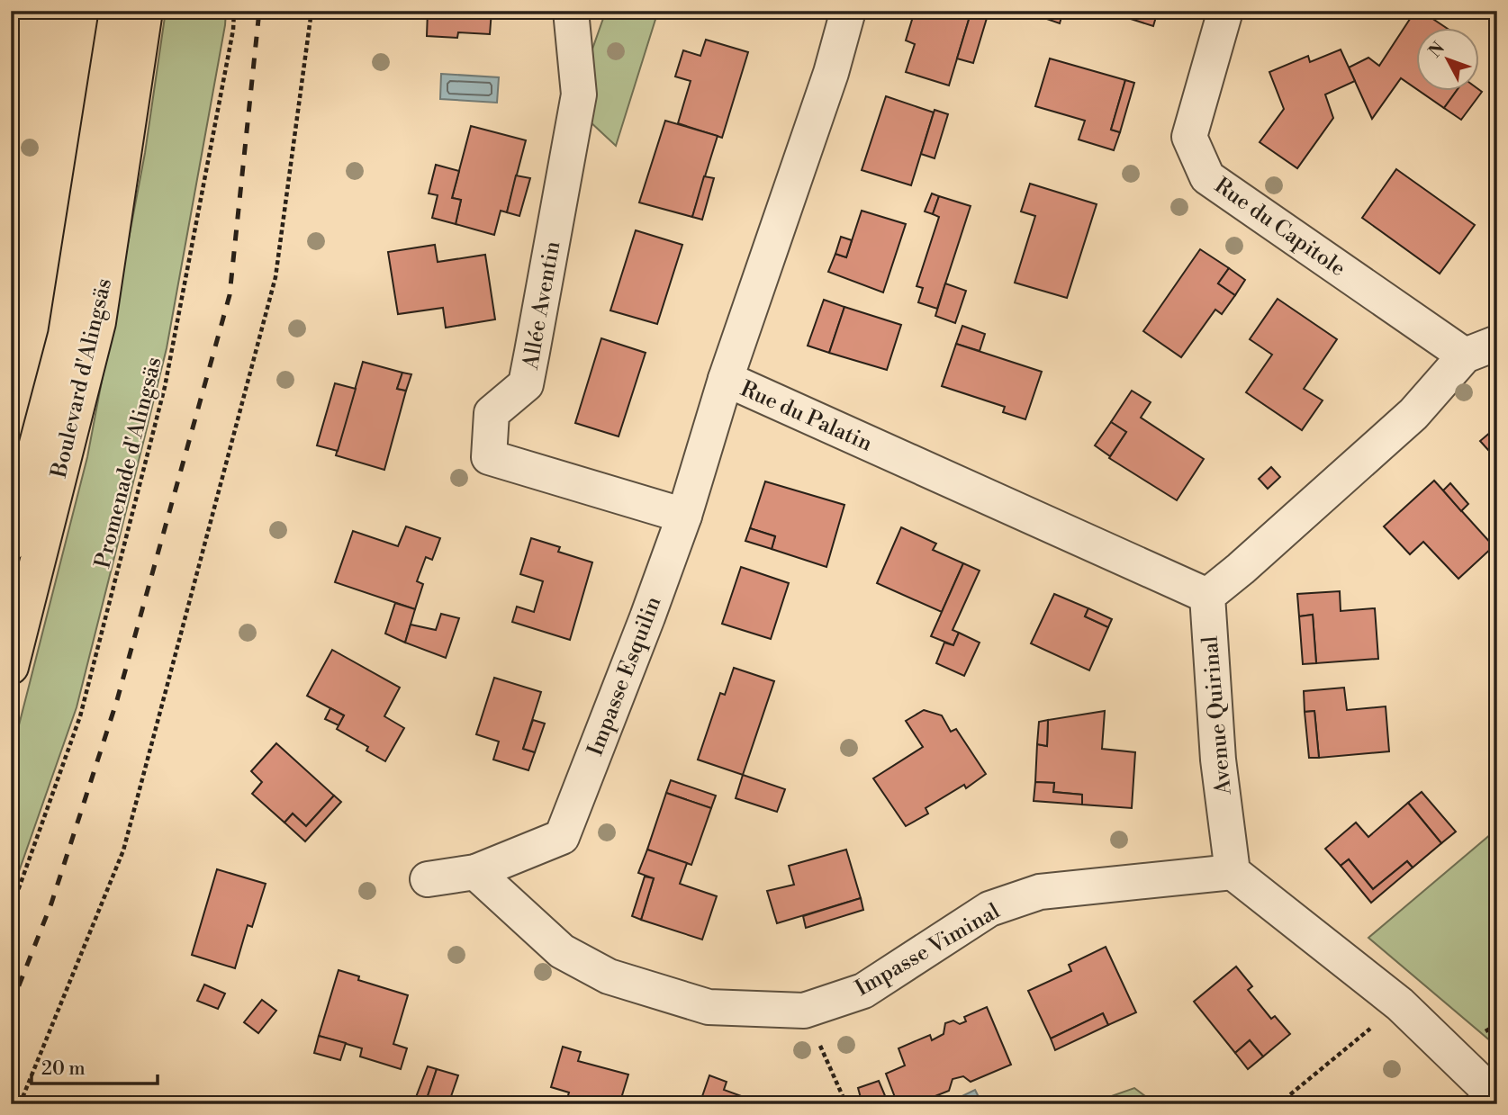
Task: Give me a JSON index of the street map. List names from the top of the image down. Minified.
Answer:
{"streets":{"main road":["Boulevard d'Alingsäs"],"street":["Rue du Capitole","Allée Aventin","Rue du Palatin","Impasse Esquilin","Avenue Quirinal","Impasse Viminal"],"path":["Promenade d'Alingsäs"]},"crossings":[["Allée Aventin","Impasse Esquilin"],["Rue du Palatin","Impasse Esquilin"],["Rue du Palatin","Avenue Quirinal"],["Impasse Esquilin","Impasse Viminal"],["Avenue Quirinal","Impasse Viminal"]],"scale_bar":"20 m","north":"top left"}
